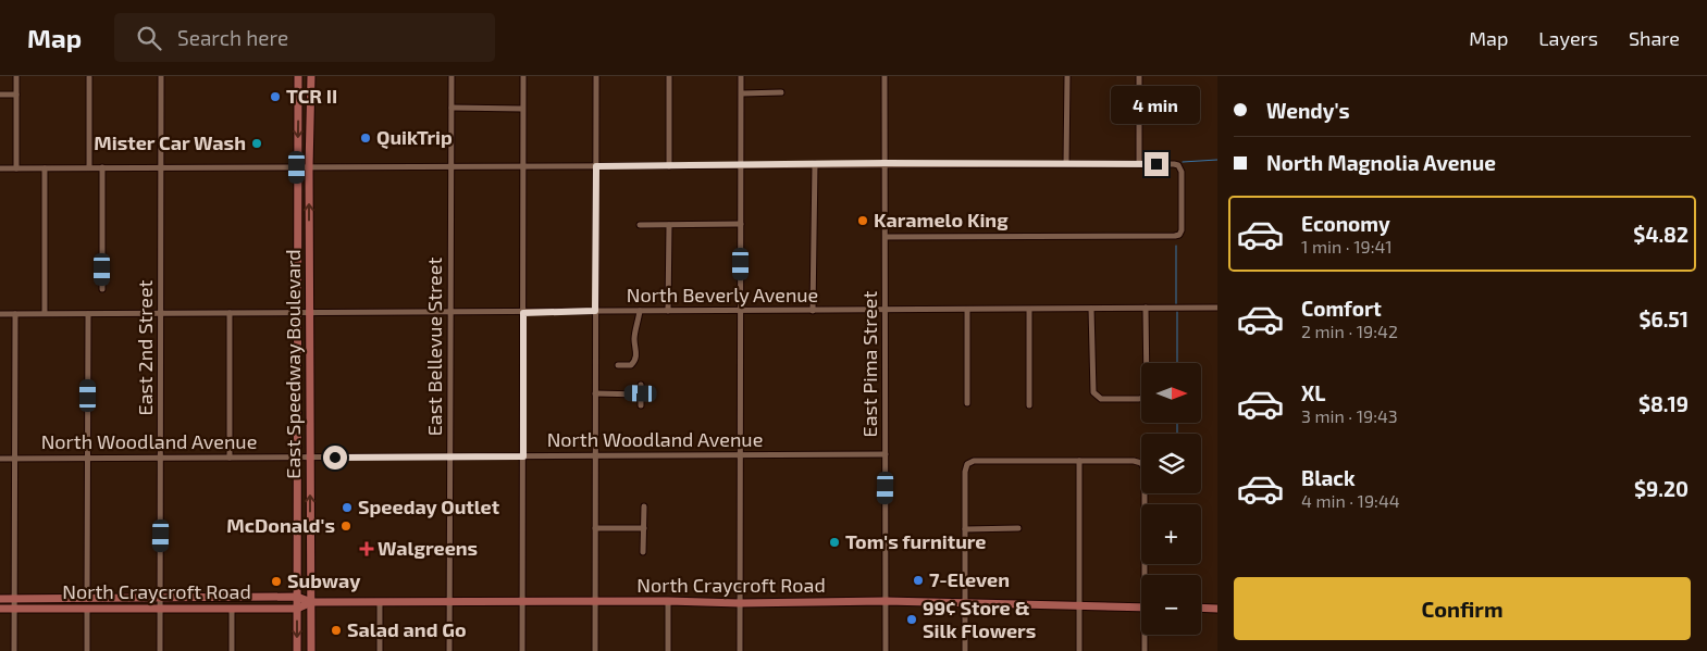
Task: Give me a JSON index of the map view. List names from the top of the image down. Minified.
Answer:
{"streets":{"main road":["East Speedway Boulevard","North Craycroft Road"],"street":["North Beverly Avenue","East Bellevue Street","East 2nd Street","East Pima Street","North Woodland Avenue"]},"crossings":[["North Beverly Avenue","East Bellevue Street"],["North Beverly Avenue","East 2nd Street"],["North Beverly Avenue","East Speedway Boulevard"],["North Beverly Avenue","East Pima Street"],["East Bellevue Street","North Woodland Avenue"],["East Bellevue Street","North Craycroft Road"],["East 2nd Street","North Woodland Avenue"],["East 2nd Street","North Craycroft Road"],["East Speedway Boulevard","North Woodland Avenue"],["East Speedway Boulevard","North Craycroft Road"],["East Pima Street","North Woodland Avenue"],["East Pima Street","North Craycroft Road"]],"places":{"other":["TCR II","QuikTrip","Mister Car Wash","Karamelo King","Speeday Outlet","McDonald's","Tom's furniture","7-Eleven","Subway","99¢ Store & Silk Flowers","Salad and Go"],"health":["Walgreens"]},"north":"right","page":{"header":"Map","search":"Search here","nav":["Map","Layers","Share"],"banner":["Wendy's","North Magnolia Avenue"],"bubble":"4 min","list":[{"name":"Economy","note":"1 min · 19:41","value":"$4.82"},{"name":"Comfort","note":"2 min · 19:42","value":"$6.51"},{"name":"XL","note":"3 min · 19:43","value":"$8.19"},{"name":"Black","note":"4 min · 19:44","value":"$9.20"}],"map_buttons":["+","−"],"buttons":"Confirm"}}
